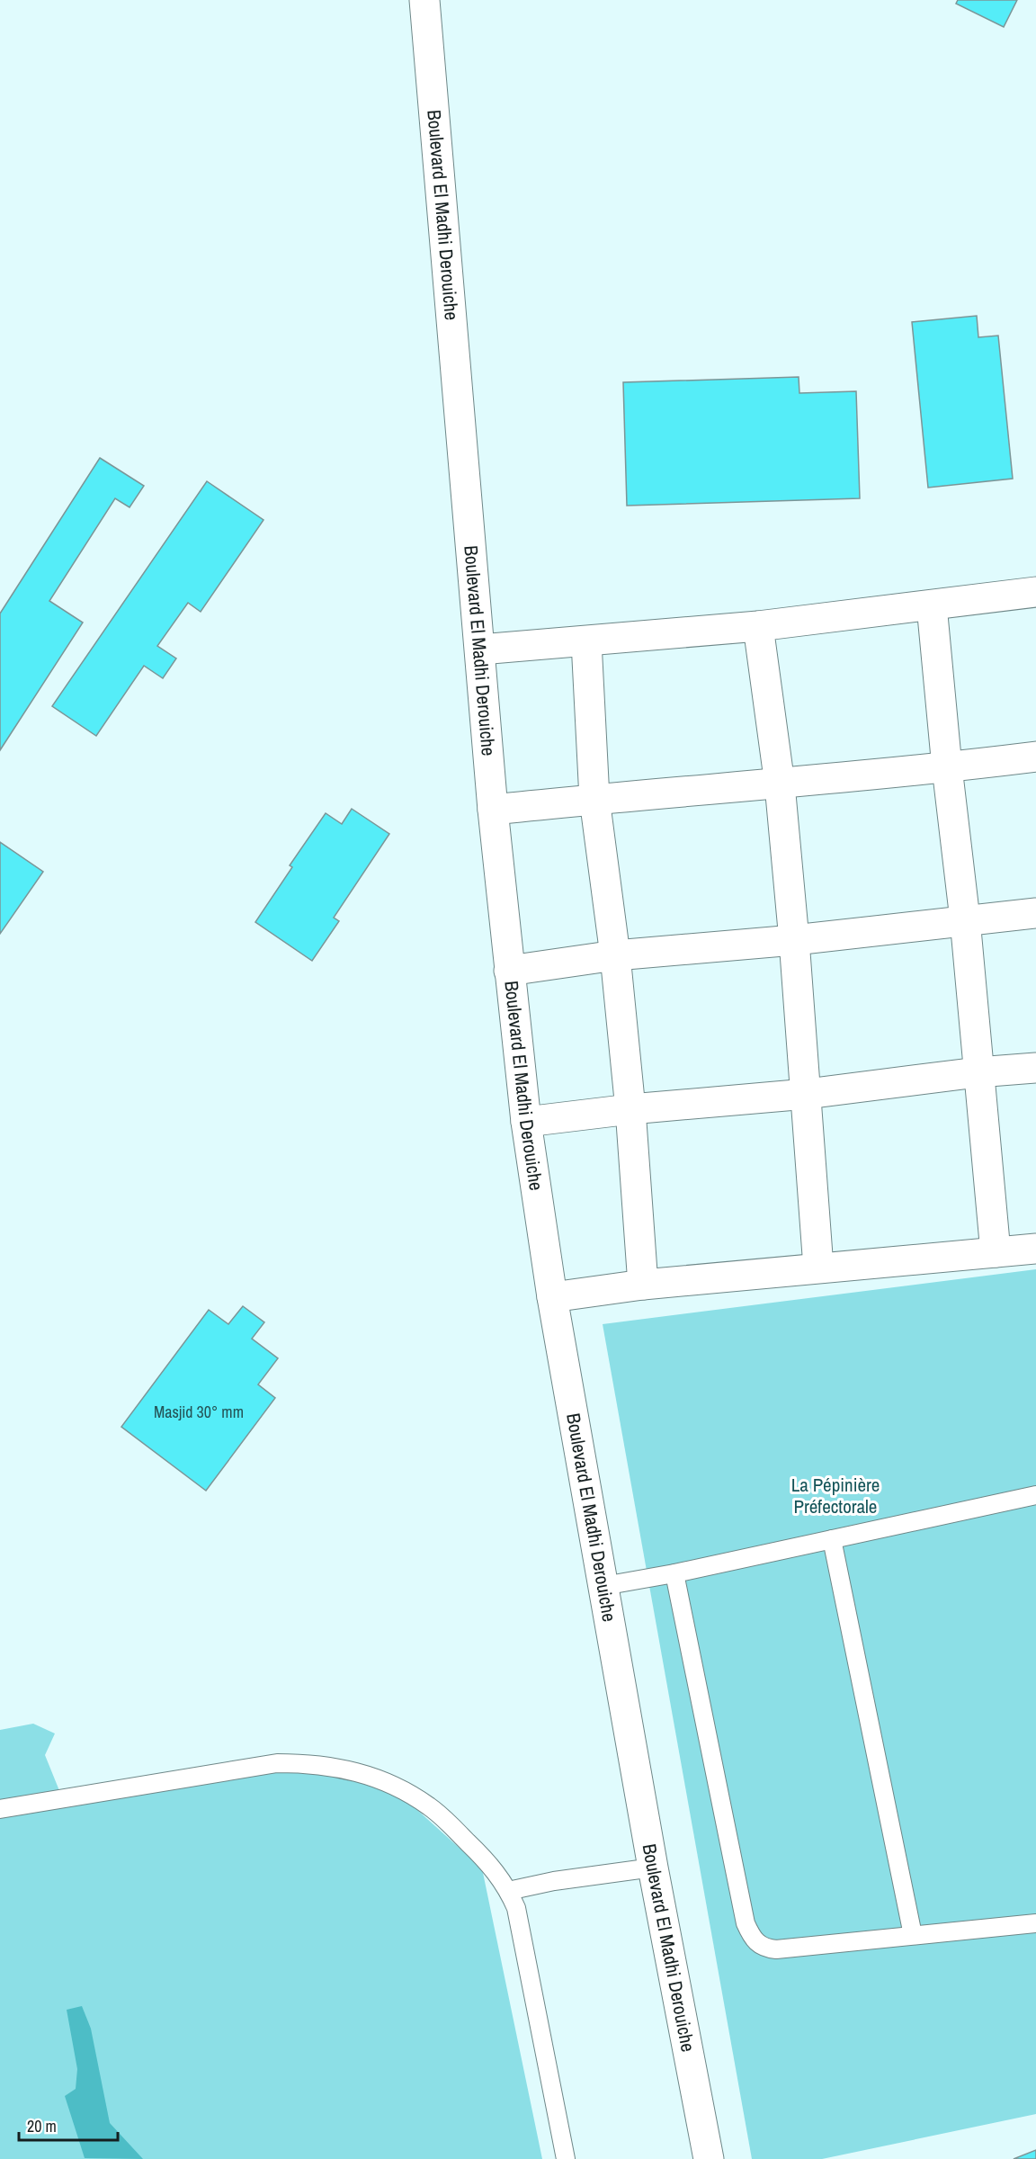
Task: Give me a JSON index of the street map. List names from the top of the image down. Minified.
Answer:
{"streets":{"street":["Boulevard El Madhi Derouiche"]},"parks":["La Pépinière Préfectorale"],"house_numbers":["Masjid 30° mm"],"scale_bar":"20 m"}
